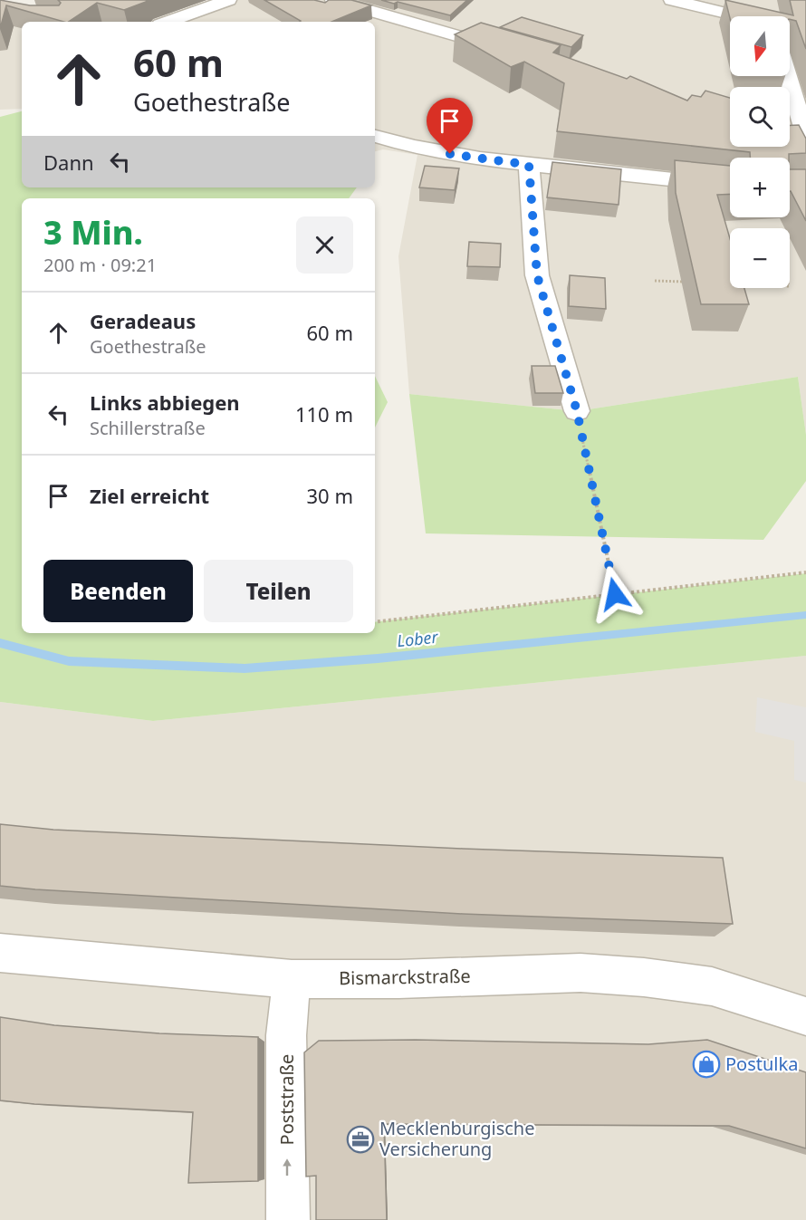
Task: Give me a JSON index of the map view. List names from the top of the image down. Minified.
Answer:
{"streets":{"street":["Bismarckstraße","Poststraße"]},"crossings":[["Bismarckstraße","Poststraße"]],"one_way":["Poststraße"],"water":["Lober"],"places":{"shop":["Postulka"],"office":["Mecklenburgische Versicherung"]},"north":"bottom","page":{"map_buttons":["+","−"],"turn":["60 m","Goethestraße"],"then":"Dann","heading":["3 Min.","200 m · 09:21"],"list":[{"name":"Geradeaus","note":"Goethestraße","value":"60 m"},{"name":"Links abbiegen","note":"Schillerstraße","value":"110 m"},{"name":"Ziel erreicht","value":"30 m"}],"buttons":["Beenden","Teilen"]}}
